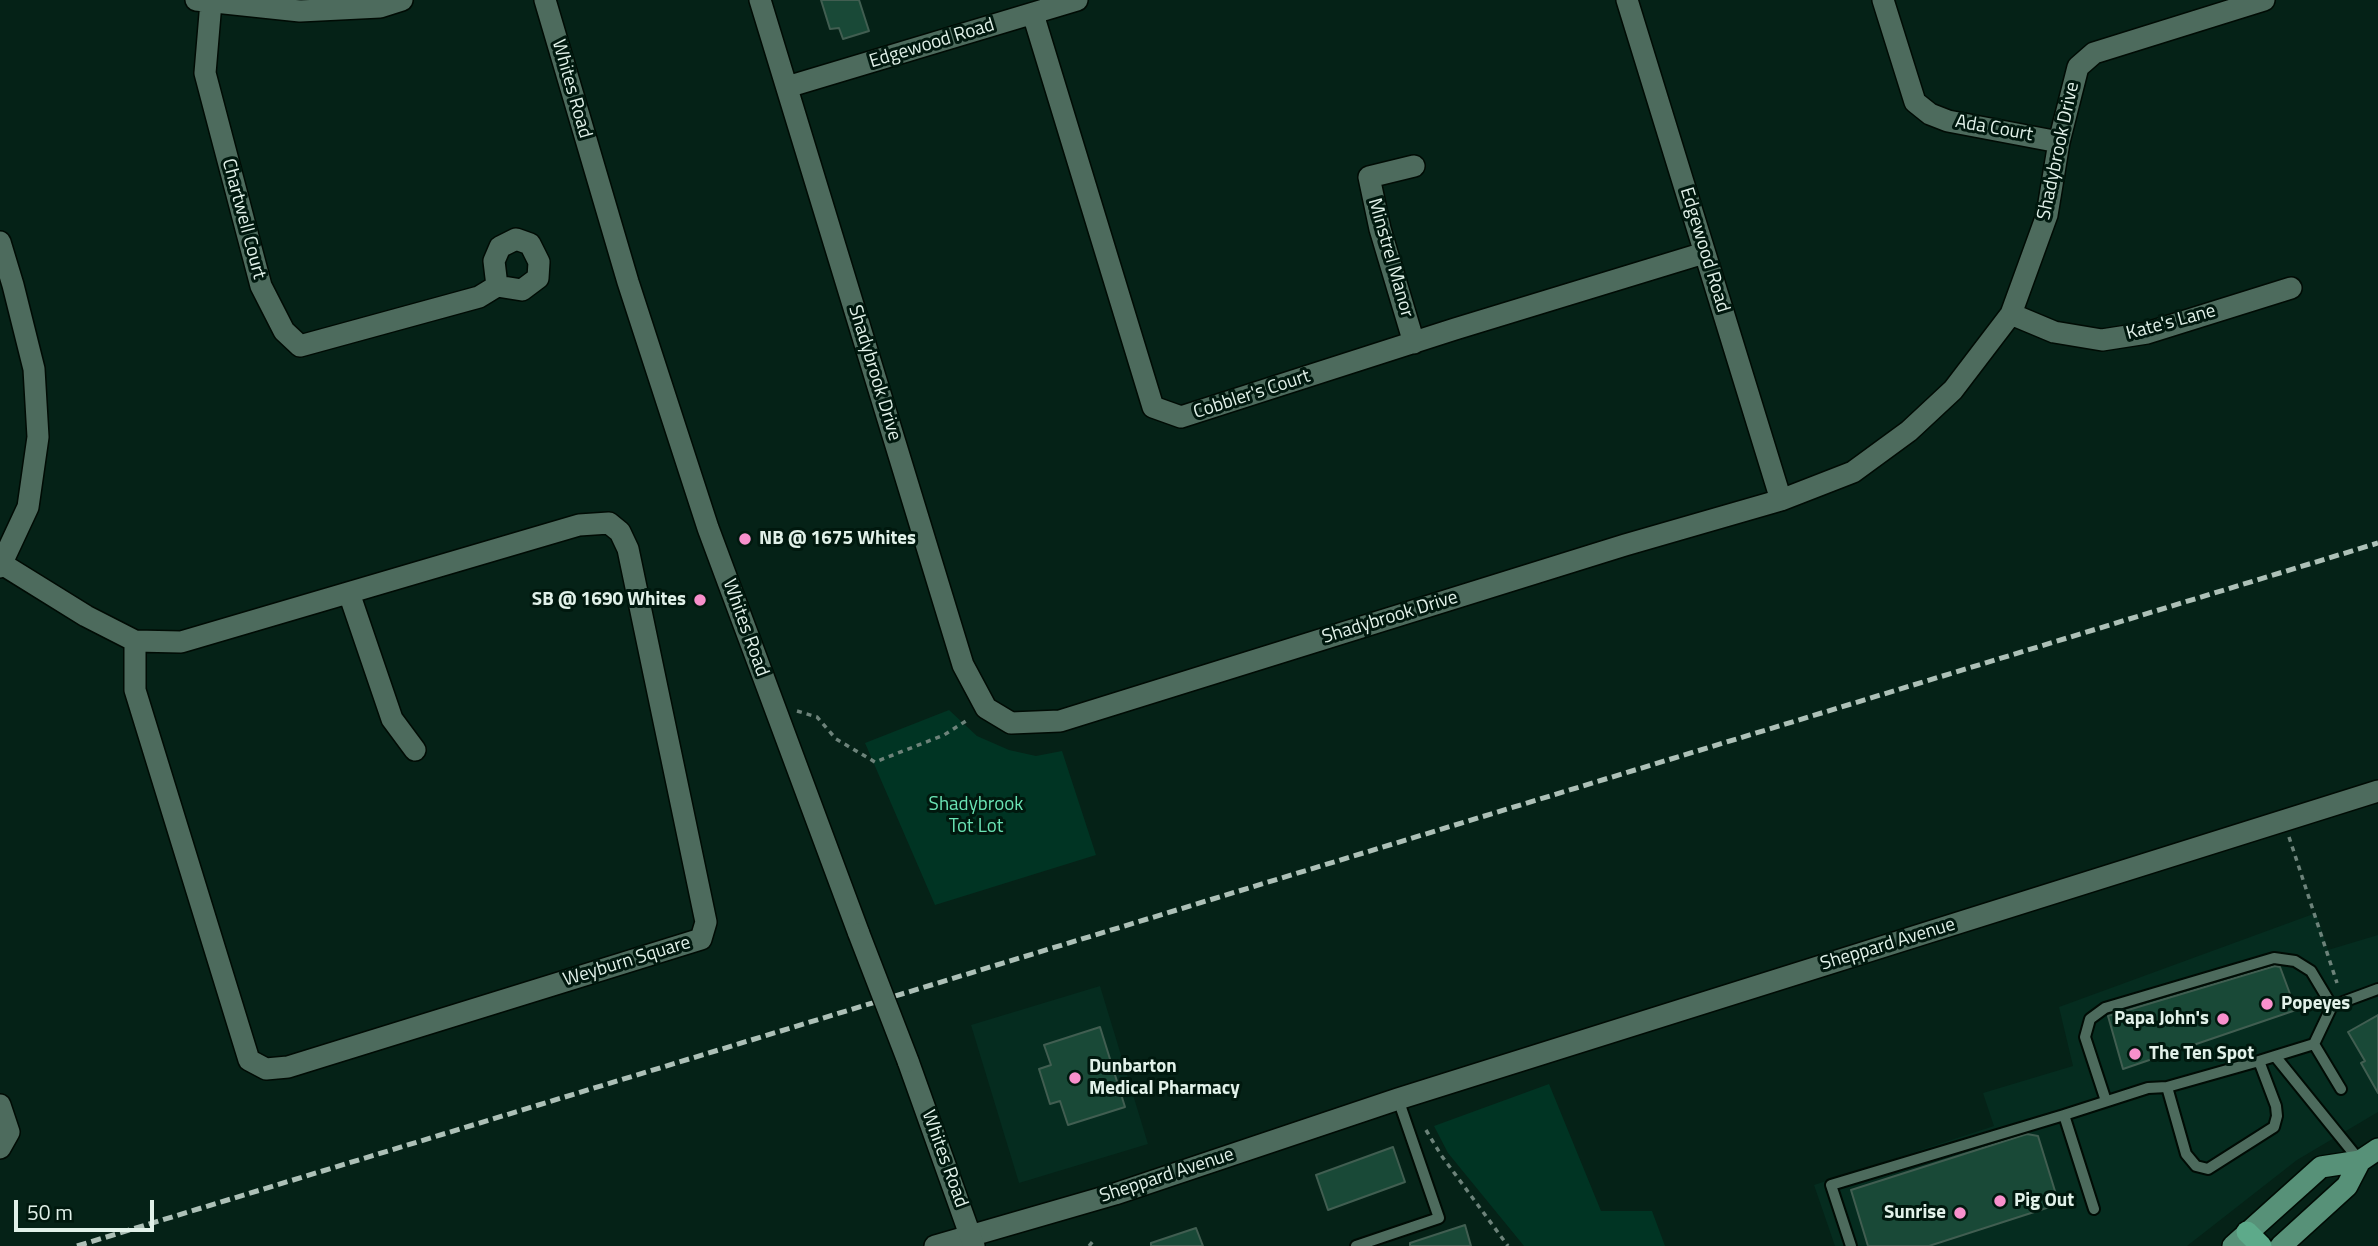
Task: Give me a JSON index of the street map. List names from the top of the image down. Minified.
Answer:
{"streets":{"street":["Edgewood Road","Whites Road","Ada Court","Shadybrook Drive","Chartwell Court","Minstrel Manor","Kate's Lane","Cobbler's Court","Sheppard Avenue","Weyburn Square"]},"crossings":[["Edgewood Road","Shadybrook Drive"],["Edgewood Road","Cobbler's Court"],["Whites Road","Sheppard Avenue"],["Ada Court","Shadybrook Drive"],["Shadybrook Drive","Kate's Lane"],["Minstrel Manor","Cobbler's Court"]],"parks":["Shadybrook Tot Lot"],"places":["NB @ 1675 Whites","SB @ 1690 Whites","Popeyes","Papa John's","The Ten Spot","Dunbarton Medical Pharmacy","Pig Out","Sunrise"],"scale_bar":"50 m"}
